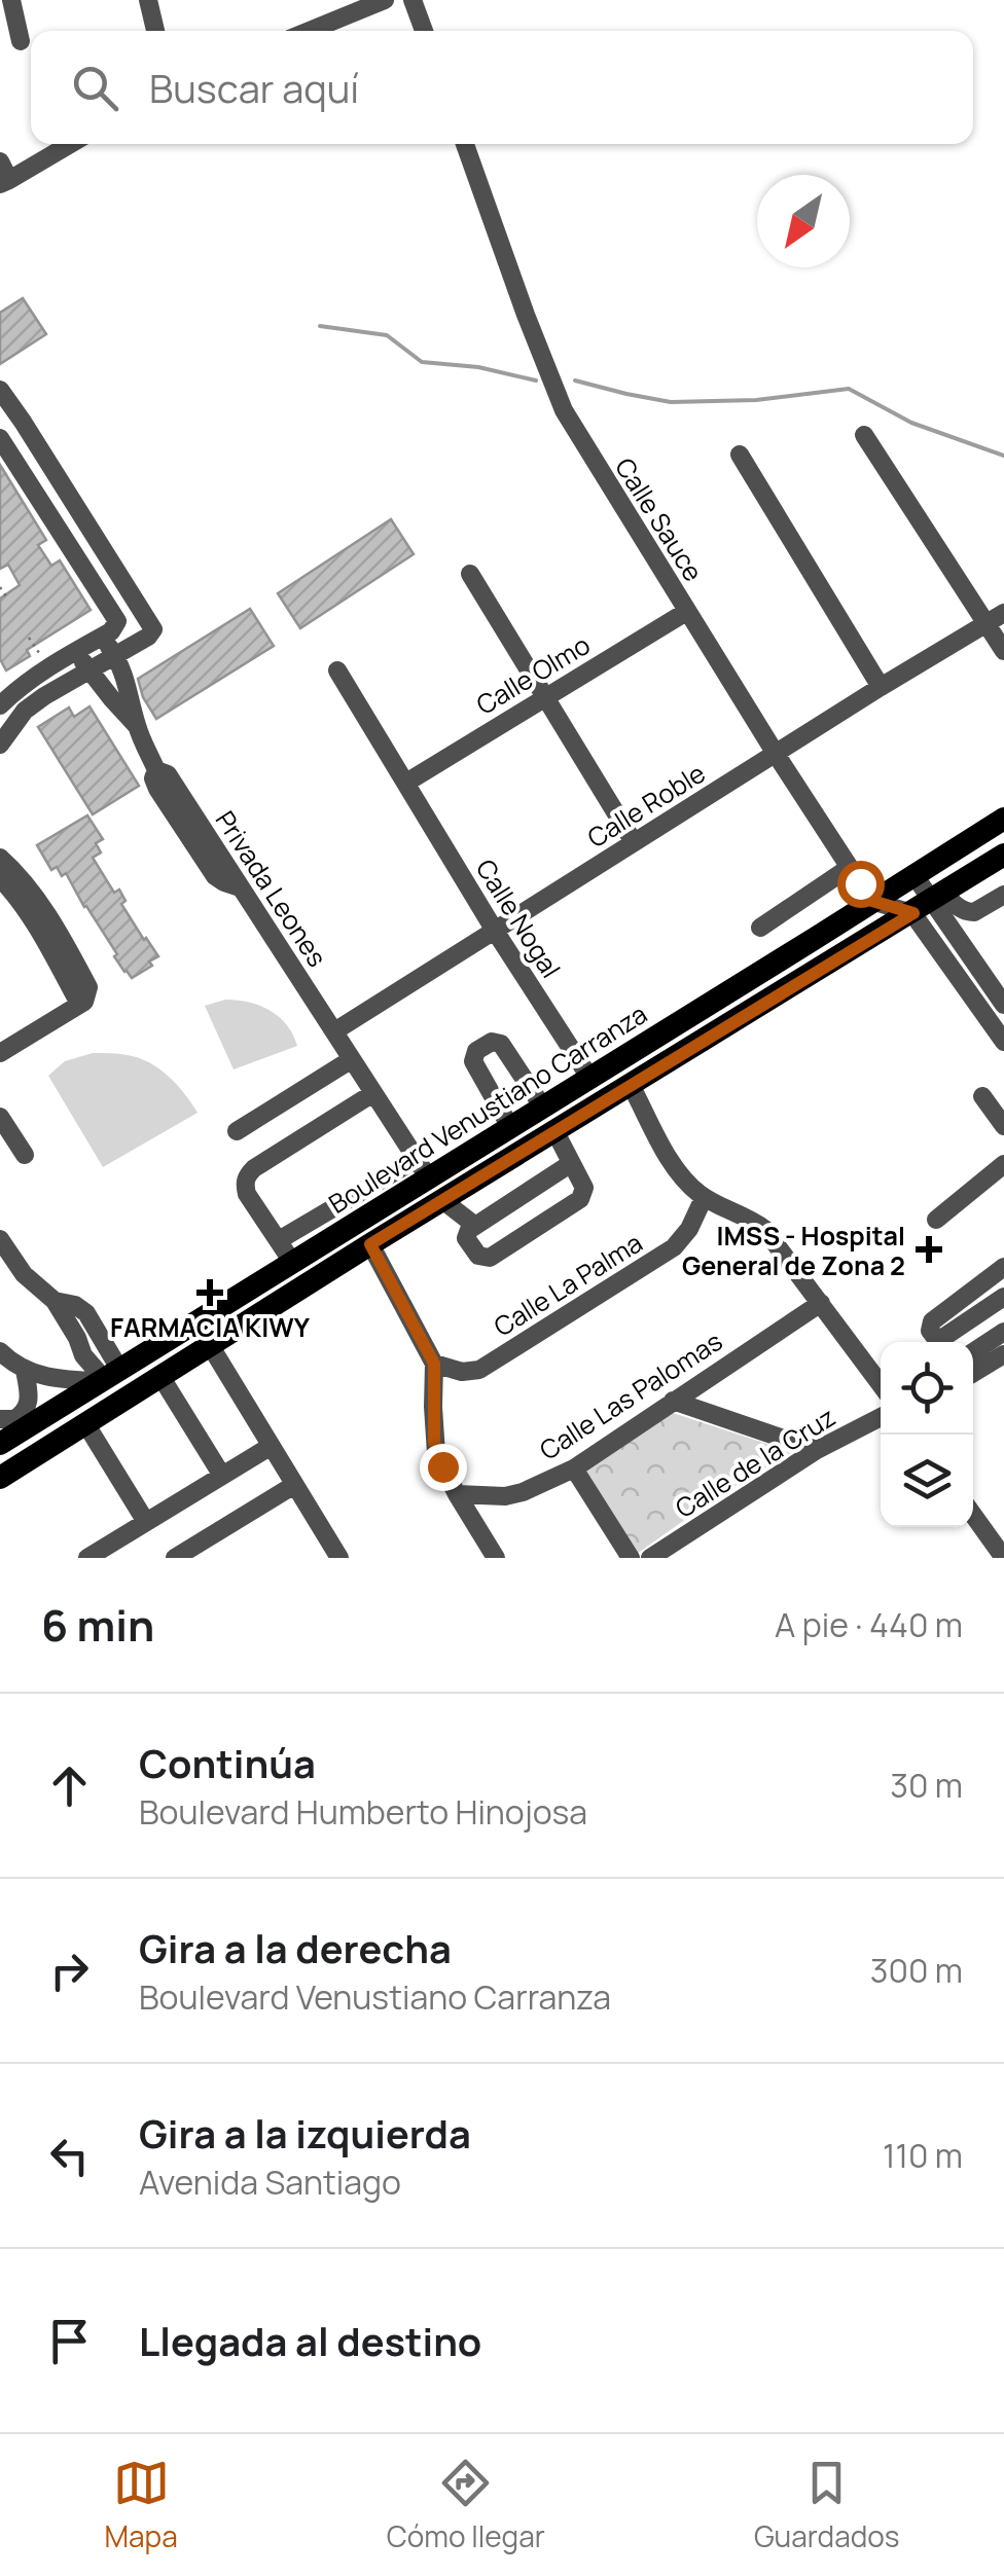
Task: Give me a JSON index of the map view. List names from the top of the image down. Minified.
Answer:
{"streets":{"main road":["Boulevard Venustiano Carranza"],"street":["Calle Sauce","Calle Olmo","Calle Roble","Privada Leones","Calle Nogal","Calle La Palma","Calle Las Palomas","Calle de la Cruz"]},"crossings":[["Calle Sauce","Calle Olmo"],["Calle Sauce","Calle Roble"],["Calle Sauce","Boulevard Venustiano Carranza"],["Calle Olmo","Calle Nogal"],["Calle Roble","Privada Leones"],["Calle Roble","Calle Nogal"],["Privada Leones","Boulevard Venustiano Carranza"],["Calle Nogal","Boulevard Venustiano Carranza"]],"places":{"health":["IMSS - Hospital General de Zona 2","FARMACIA KIWY"]},"north":"bottom left","page":{"search":"Buscar aquí","heading":["6 min","A pie · 440 m"],"list":[["Continúa","Boulevard Humberto Hinojosa","30 m"],["Gira a la derecha","Boulevard Venustiano Carranza","300 m"],["Gira a la izquierda","Avenida Santiago","110 m"],"Llegada al destino"],"nav":["Mapa","Cómo llegar","Guardados"]}}
